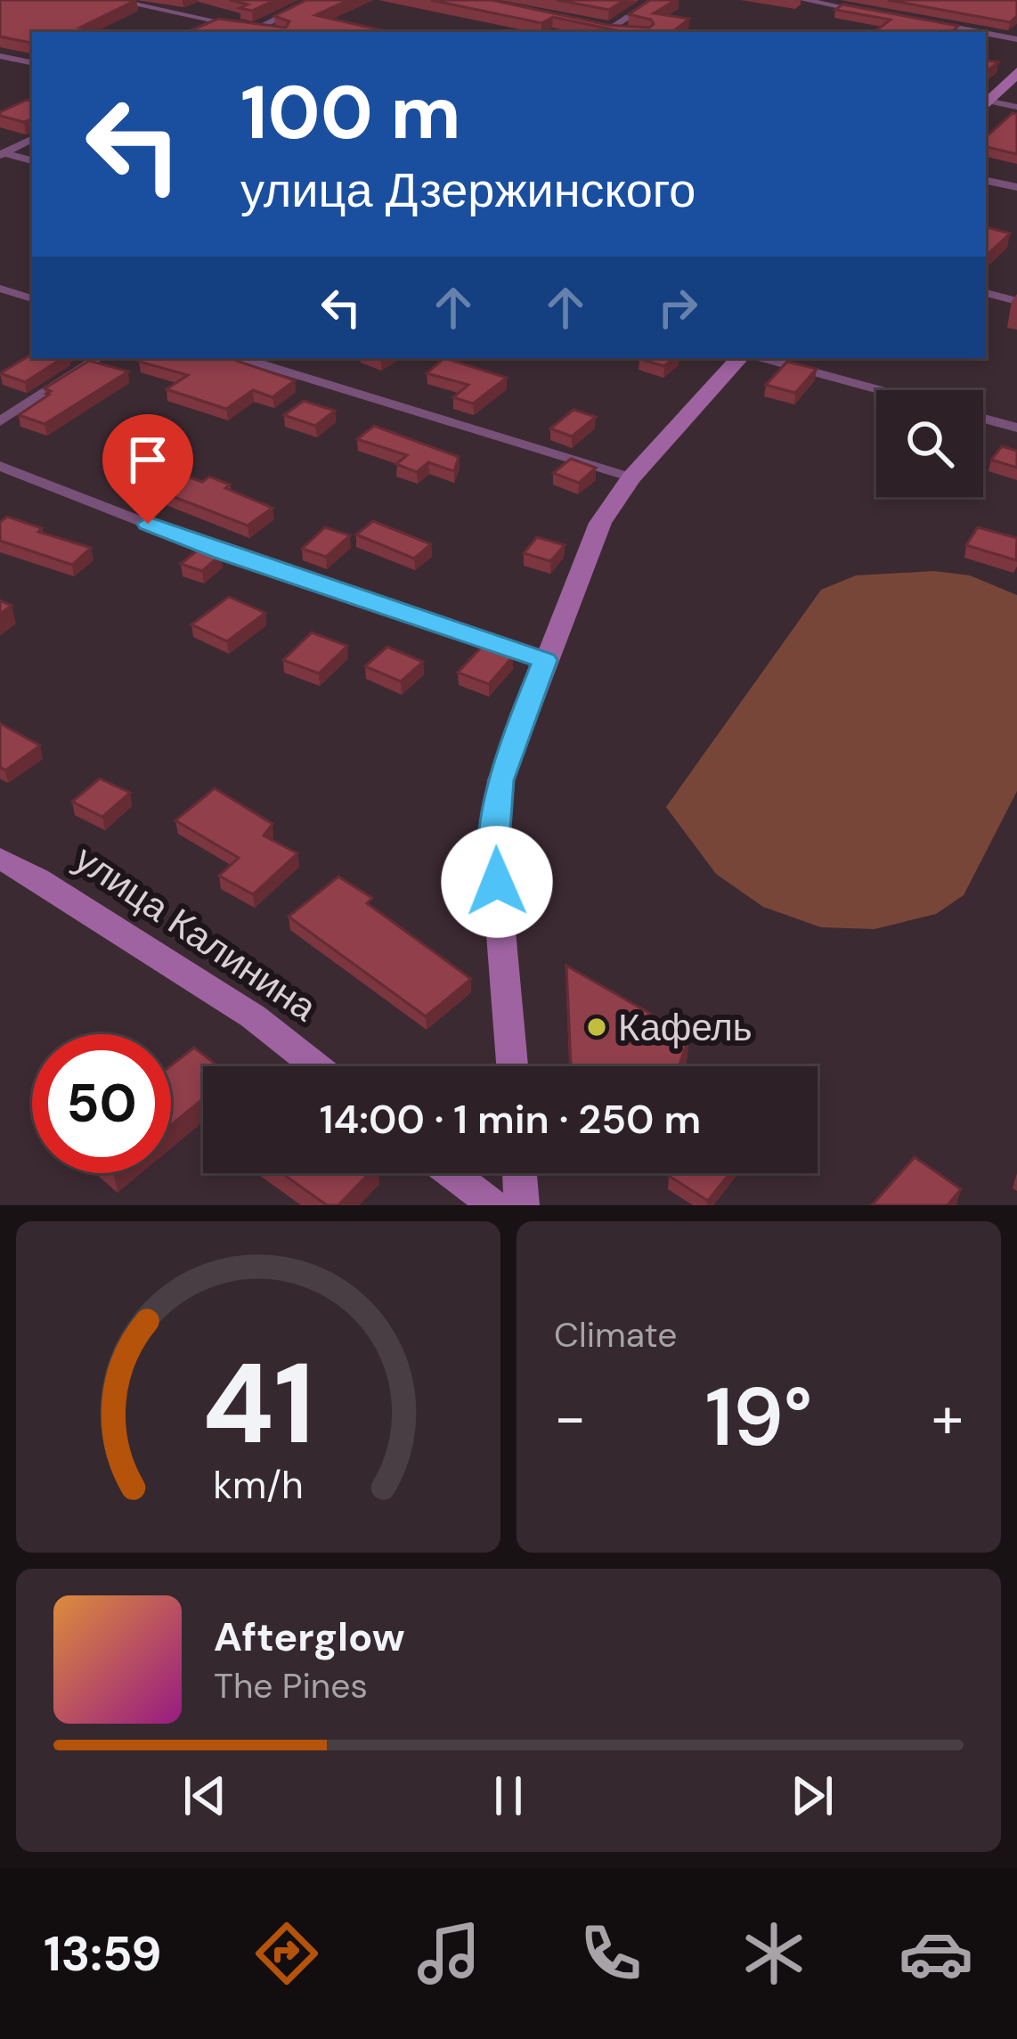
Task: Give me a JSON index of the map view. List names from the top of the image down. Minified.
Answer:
{"streets":{"main road":["улица Калинина"]},"places":["Кафель"],"page":{"turn":["100 m","улица Дзержинского"],"limit":"50","trip":"14:00 · 1 min · 250 m","tile":"Climate","heat":["−","19°","+"],"song":["Afterglow","The Pines"],"tabs":"13:59","gauge":["41","km/h"]}}
